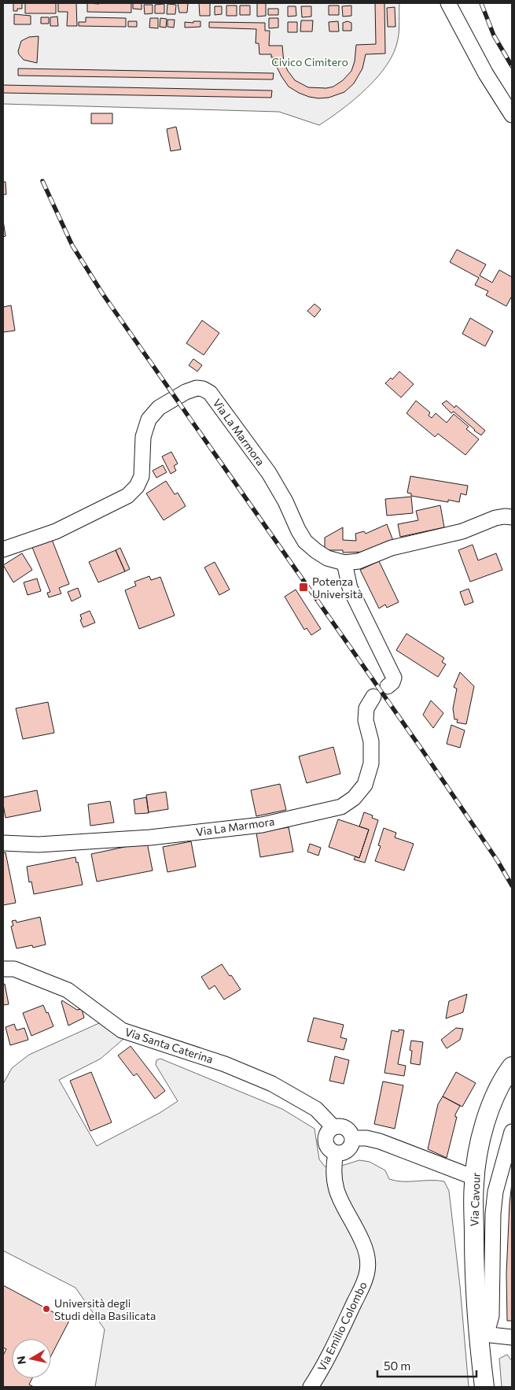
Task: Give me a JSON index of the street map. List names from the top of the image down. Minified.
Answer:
{"streets":{"main road":["Via Cavour"],"street":["Via La Marmora","Via Santa Caterina","Via Emilio Colombo"]},"crossings":[["Via Santa Caterina","Via Emilio Colombo"]],"parks":["Civico Cimitero"],"places":{"transit":["Potenza Università"],"other":["Università degli Studi della Basilicata"]},"scale_bar":"50 m","north":"left"}
